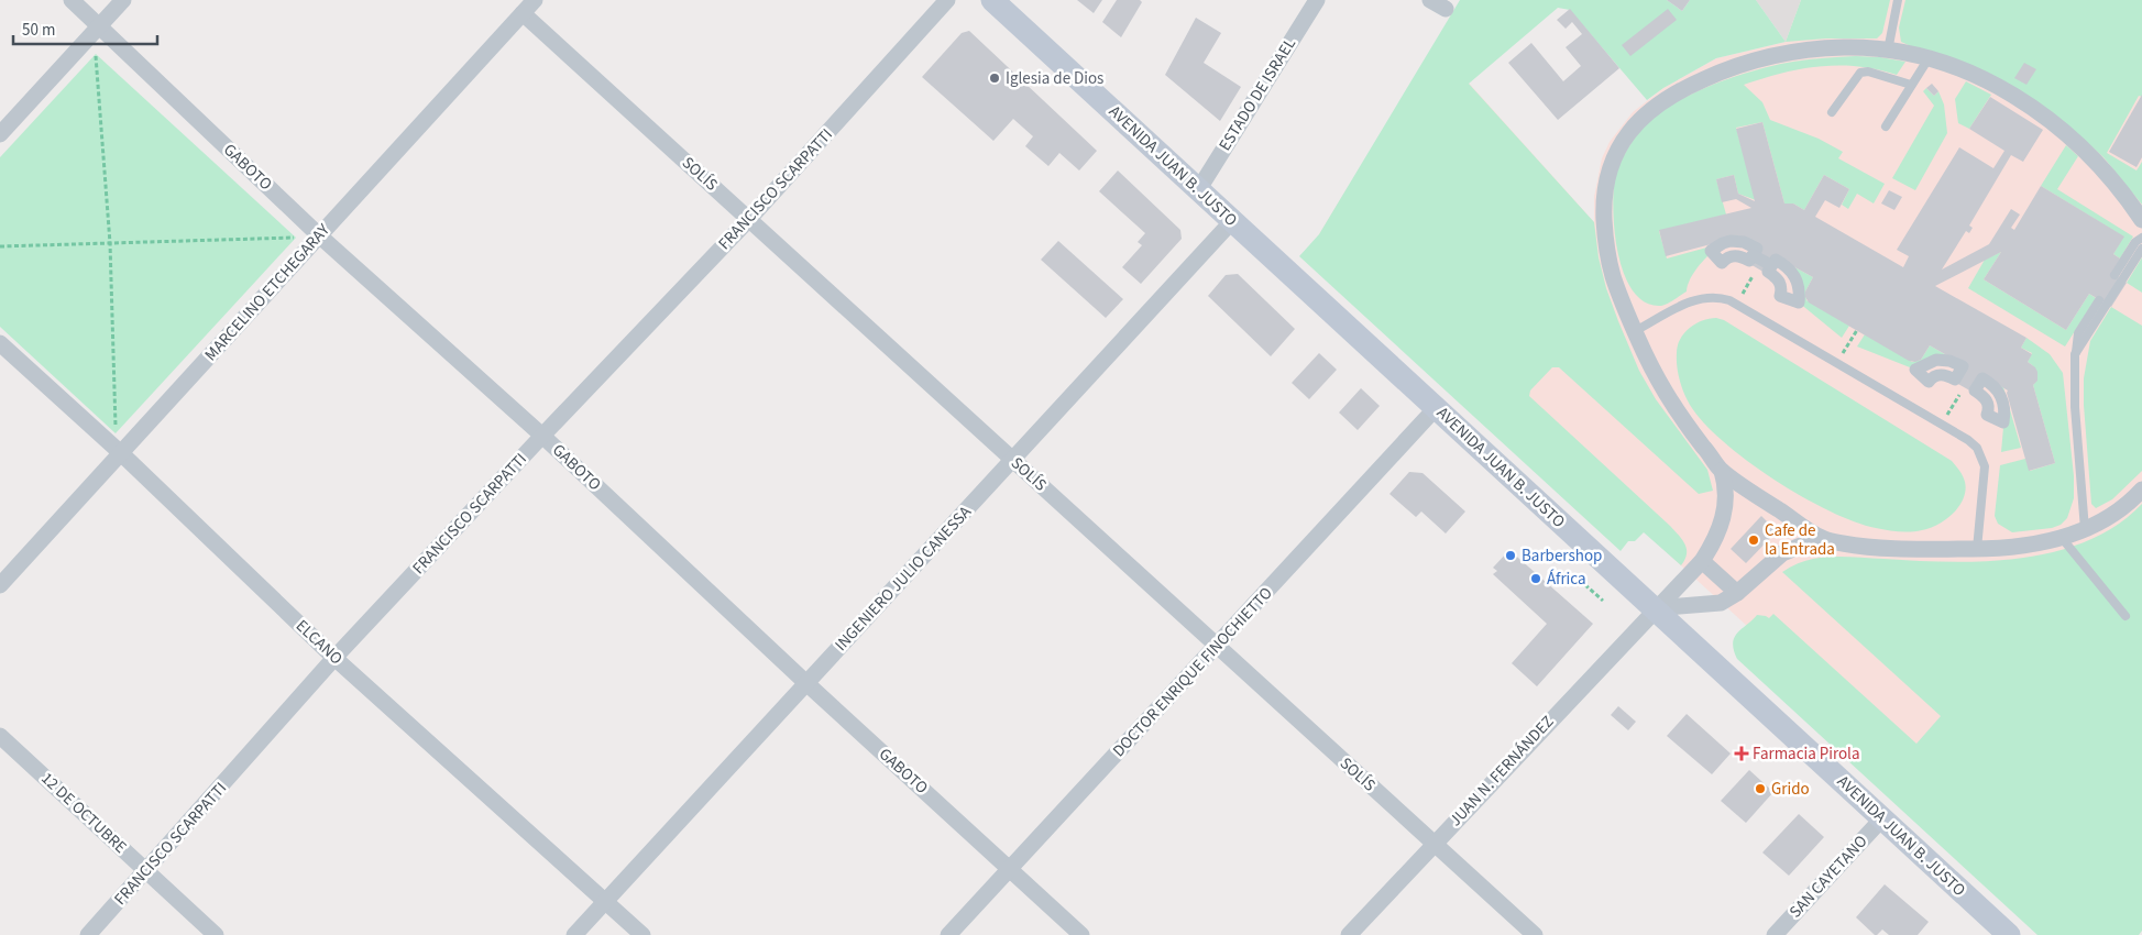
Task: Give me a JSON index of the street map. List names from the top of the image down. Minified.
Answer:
{"streets":{"main road":["AVENIDA JUAN B. JUSTO"],"street":["ESTADO DE ISRAEL","GABOTO","SOLÍS","FRANCISCO SCARPATTI","MARCELINO ETCHEGARAY","INGENIERO JULIO CANESSA","ELCANO","DOCTOR ENRIQUE FINOCHIETTO","JUAN N. FERNÁNDEZ","12 DE OCTUBRE","SAN CAYETANO"]},"crossings":[["ESTADO DE ISRAEL","AVENIDA JUAN B. JUSTO"],["AVENIDA JUAN B. JUSTO","INGENIERO JULIO CANESSA"],["AVENIDA JUAN B. JUSTO","DOCTOR ENRIQUE FINOCHIETTO"],["AVENIDA JUAN B. JUSTO","JUAN N. FERNÁNDEZ"],["AVENIDA JUAN B. JUSTO","SAN CAYETANO"],["GABOTO","FRANCISCO SCARPATTI"],["GABOTO","MARCELINO ETCHEGARAY"],["GABOTO","INGENIERO JULIO CANESSA"],["GABOTO","DOCTOR ENRIQUE FINOCHIETTO"],["SOLÍS","FRANCISCO SCARPATTI"],["SOLÍS","MARCELINO ETCHEGARAY"],["SOLÍS","INGENIERO JULIO CANESSA"],["SOLÍS","DOCTOR ENRIQUE FINOCHIETTO"],["SOLÍS","JUAN N. FERNÁNDEZ"],["FRANCISCO SCARPATTI","ELCANO"],["FRANCISCO SCARPATTI","12 DE OCTUBRE"],["MARCELINO ETCHEGARAY","ELCANO"],["INGENIERO JULIO CANESSA","ELCANO"]],"places":{"other":["Iglesia de Dios","Cafe de la Entrada","Barbershop","África","Grido"],"health":["Farmacia Pirola"]},"scale_bar":"50 m"}
